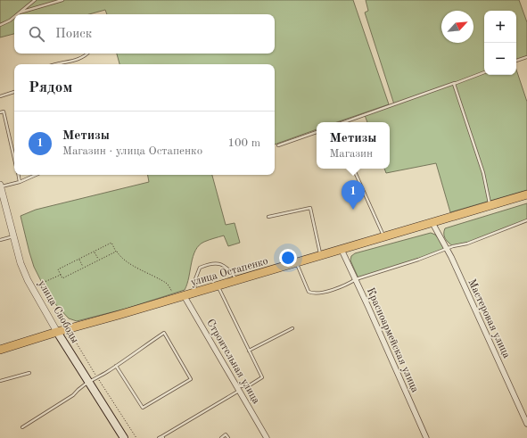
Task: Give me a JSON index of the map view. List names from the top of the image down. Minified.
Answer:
{"streets":{"main road":["улица Остапенко","улица Свободы"],"street":["Мастеровая улица","Красноармейская улица","Строительная улица"]},"crossings":[["улица Остапенко","улица Свободы"],["улица Остапенко","Мастеровая улица"],["улица Остапенко","Красноармейская улица"],["улица Остапенко","Строительная улица"]],"north":"top right","page":{"map_buttons":["+","−"],"search":"Поиск","heading":"Рядом","list":[{"mark":"1","name":"Метизы","note":"Магазин · улица Остапенко","value":"100 m"}],"popup":["Метизы","Магазин"],"pins":"1"}}
